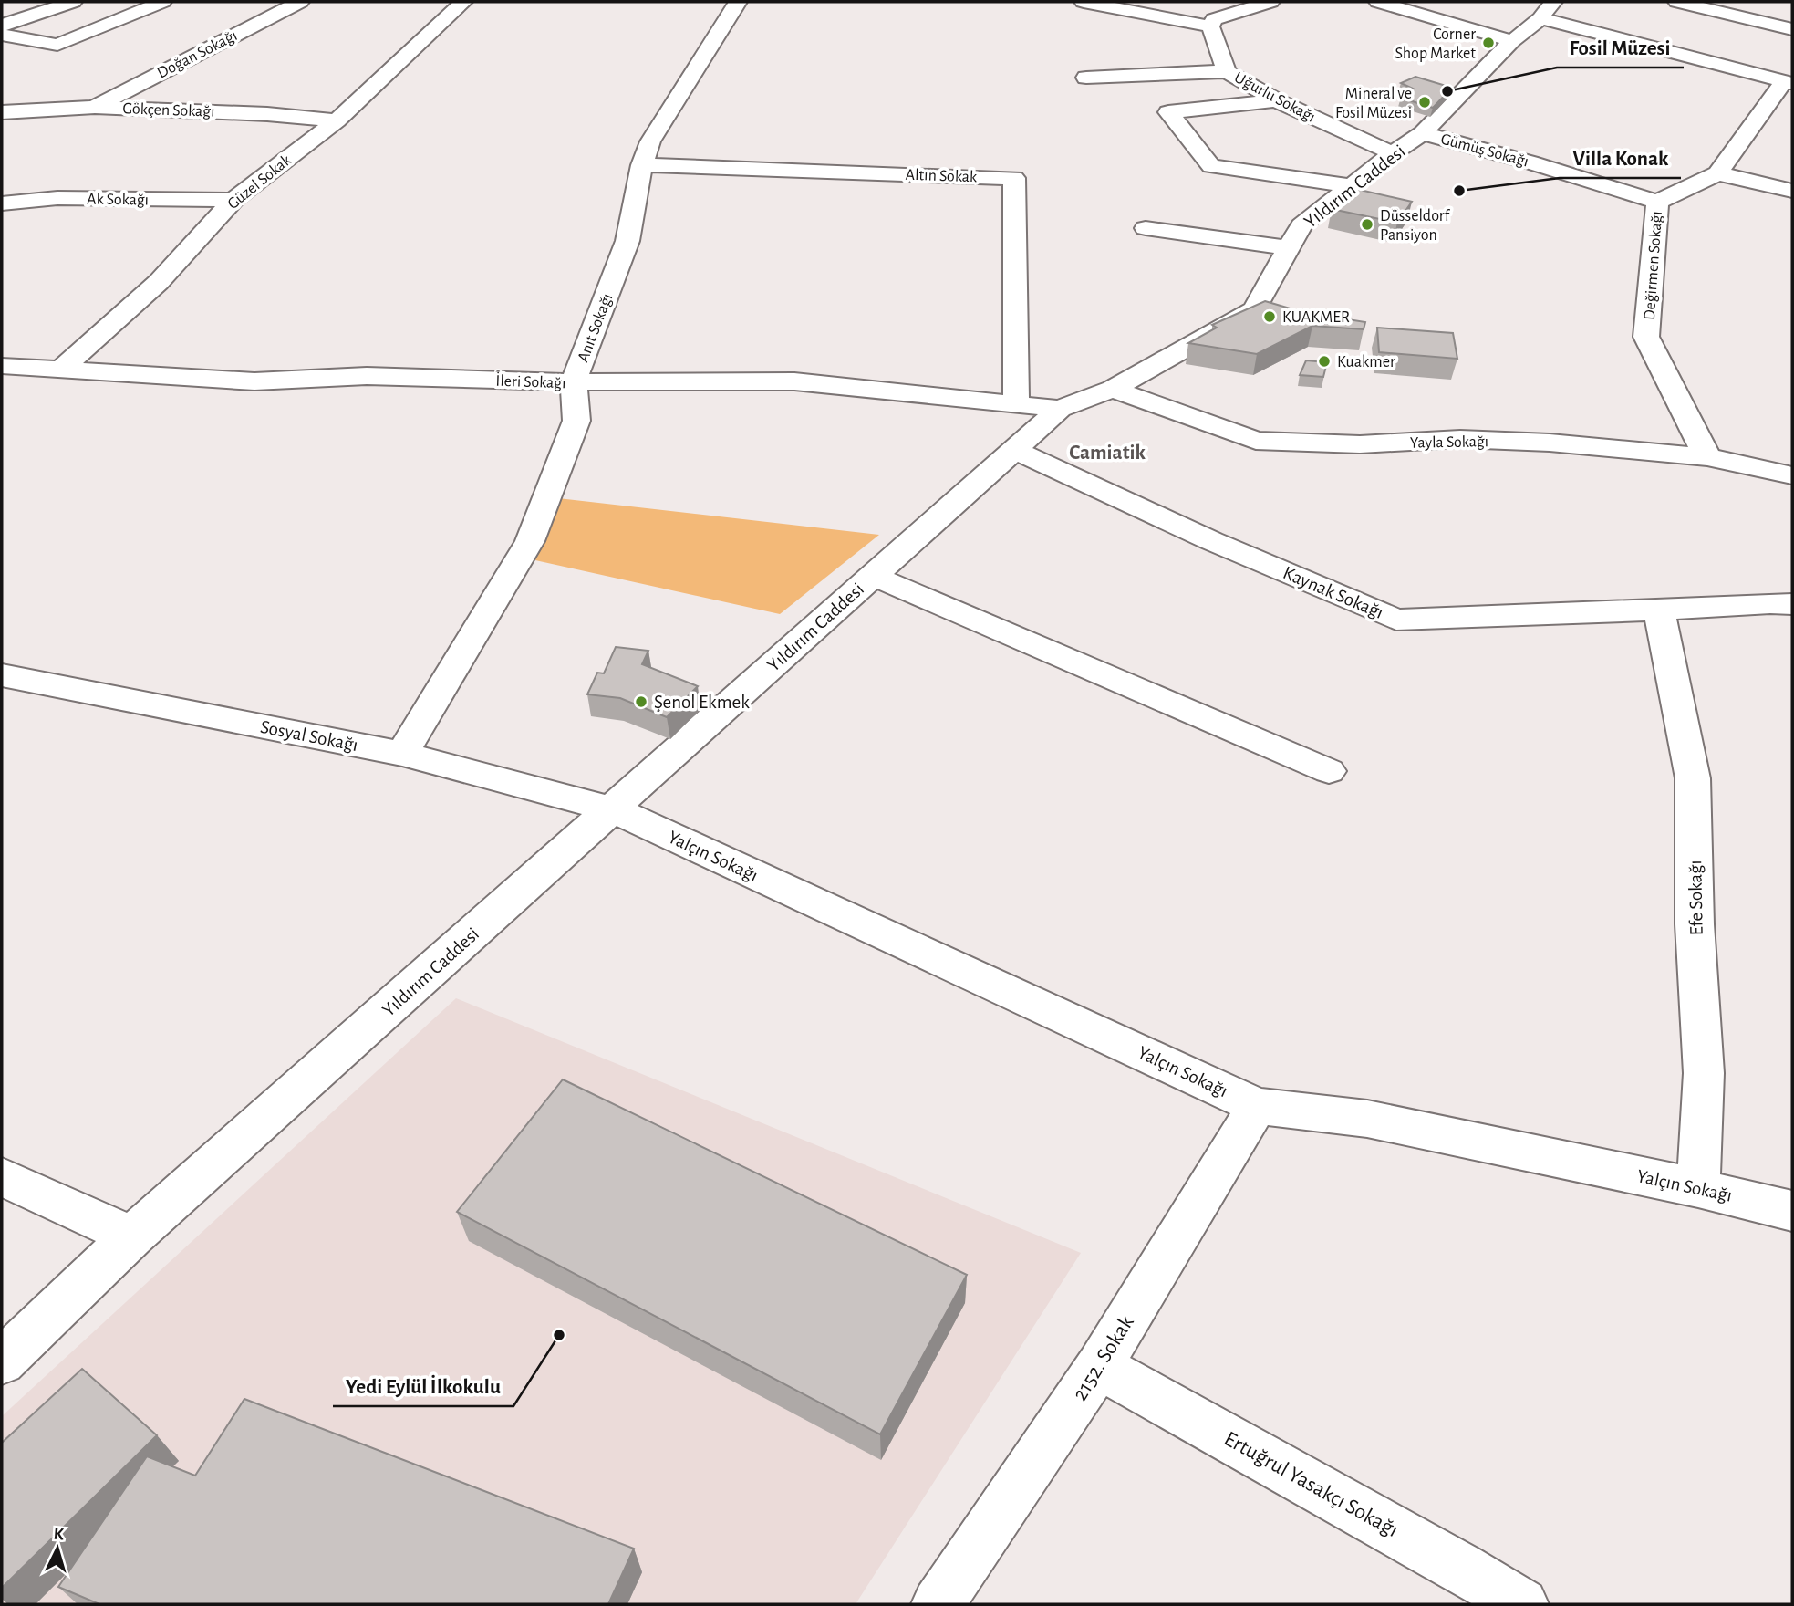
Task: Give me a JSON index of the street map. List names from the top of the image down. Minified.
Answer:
{"streets":{"street":["Doğan Sokağı","Uğurlu Sokağı","Gökçen Sokağı","Gümüş Sokağı","Altın Sokak","Güzel Sokak","Yıldırım Caddesi","Ak Sokağı","Değirmen Sokağı","Anıt Sokağı","İleri Sokağı","Yayla Sokağı","Kaynak Sokağı","Sosyal Sokağı","Yalçın Sokağı","Efe Sokağı","2152. Sokak","Ertuğrul Yasakçı Sokağı"]},"crossings":[["Doğan Sokağı","Gökçen Sokağı"],["Uğurlu Sokağı","Yıldırım Caddesi"],["Gökçen Sokağı","Güzel Sokak"],["Gümüş Sokağı","Yıldırım Caddesi"],["Gümüş Sokağı","Değirmen Sokağı"],["Altın Sokak","Anıt Sokağı"],["Altın Sokak","İleri Sokağı"],["Güzel Sokak","Ak Sokağı"],["Güzel Sokak","İleri Sokağı"],["Yıldırım Caddesi","İleri Sokağı"],["Yıldırım Caddesi","Yayla Sokağı"],["Yıldırım Caddesi","Kaynak Sokağı"],["Yıldırım Caddesi","Sosyal Sokağı"],["Yıldırım Caddesi","Yalçın Sokağı"],["Değirmen Sokağı","Yayla Sokağı"],["Anıt Sokağı","İleri Sokağı"],["Anıt Sokağı","Sosyal Sokağı"],["Kaynak Sokağı","Efe Sokağı"],["Sosyal Sokağı","Yalçın Sokağı"],["Yalçın Sokağı","Efe Sokağı"],["Yalçın Sokağı","2152. Sokak"],["2152. Sokak","Ertuğrul Yasakçı Sokağı"]],"districts":["Camiatik"],"places":["Corner Shop Market","Fosil Müzesi","Mineral ve Fosil Müzesi","Villa Konak","Düsseldorf Pansiyon","KUAKMER","Kuakmer","Şenol Ekmek","Yedi Eylül İlkokulu"],"north":"top"}
